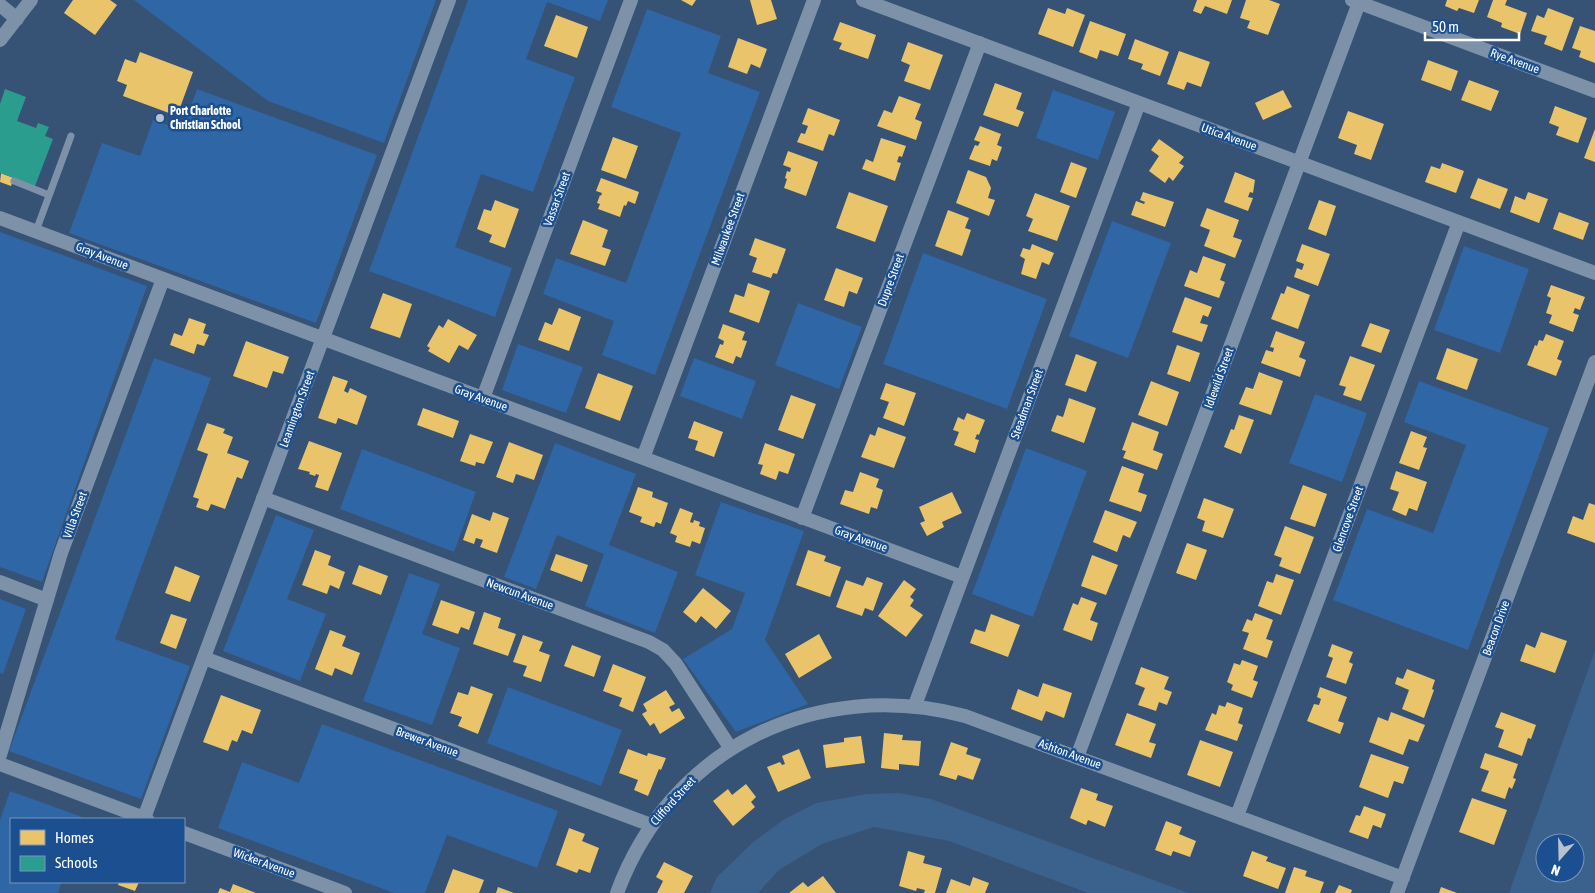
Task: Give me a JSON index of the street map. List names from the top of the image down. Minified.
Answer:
{"streets":{"street":["Rye Avenue","Utica Avenue","Vassar Street","Milwaukee Street","Gray Avenue","Dupre Street","Idlewild Street","Steadman Street","Leamington Street","Villa Street","Glencove Street","Newcun Avenue","Beacon Drive","Brewer Avenue","Ashton Avenue","Clifford Street","Wicker Avenue"]},"crossings":[["Rye Avenue","Idlewild Street"],["Utica Avenue","Dupre Street"],["Utica Avenue","Idlewild Street"],["Utica Avenue","Steadman Street"],["Utica Avenue","Glencove Street"],["Vassar Street","Gray Avenue"],["Milwaukee Street","Gray Avenue"],["Gray Avenue","Dupre Street"],["Gray Avenue","Steadman Street"],["Gray Avenue","Leamington Street"],["Gray Avenue","Villa Street"],["Idlewild Street","Ashton Avenue"],["Steadman Street","Ashton Avenue"],["Leamington Street","Newcun Avenue"],["Leamington Street","Brewer Avenue"],["Glencove Street","Ashton Avenue"],["Newcun Avenue","Ashton Avenue"],["Newcun Avenue","Clifford Street"],["Beacon Drive","Ashton Avenue"],["Brewer Avenue","Clifford Street"],["Ashton Avenue","Clifford Street"]],"places":["Port Charlotte Christian School"],"legend":["Homes","Schools"],"scale_bar":"50 m","north":"bottom"}
